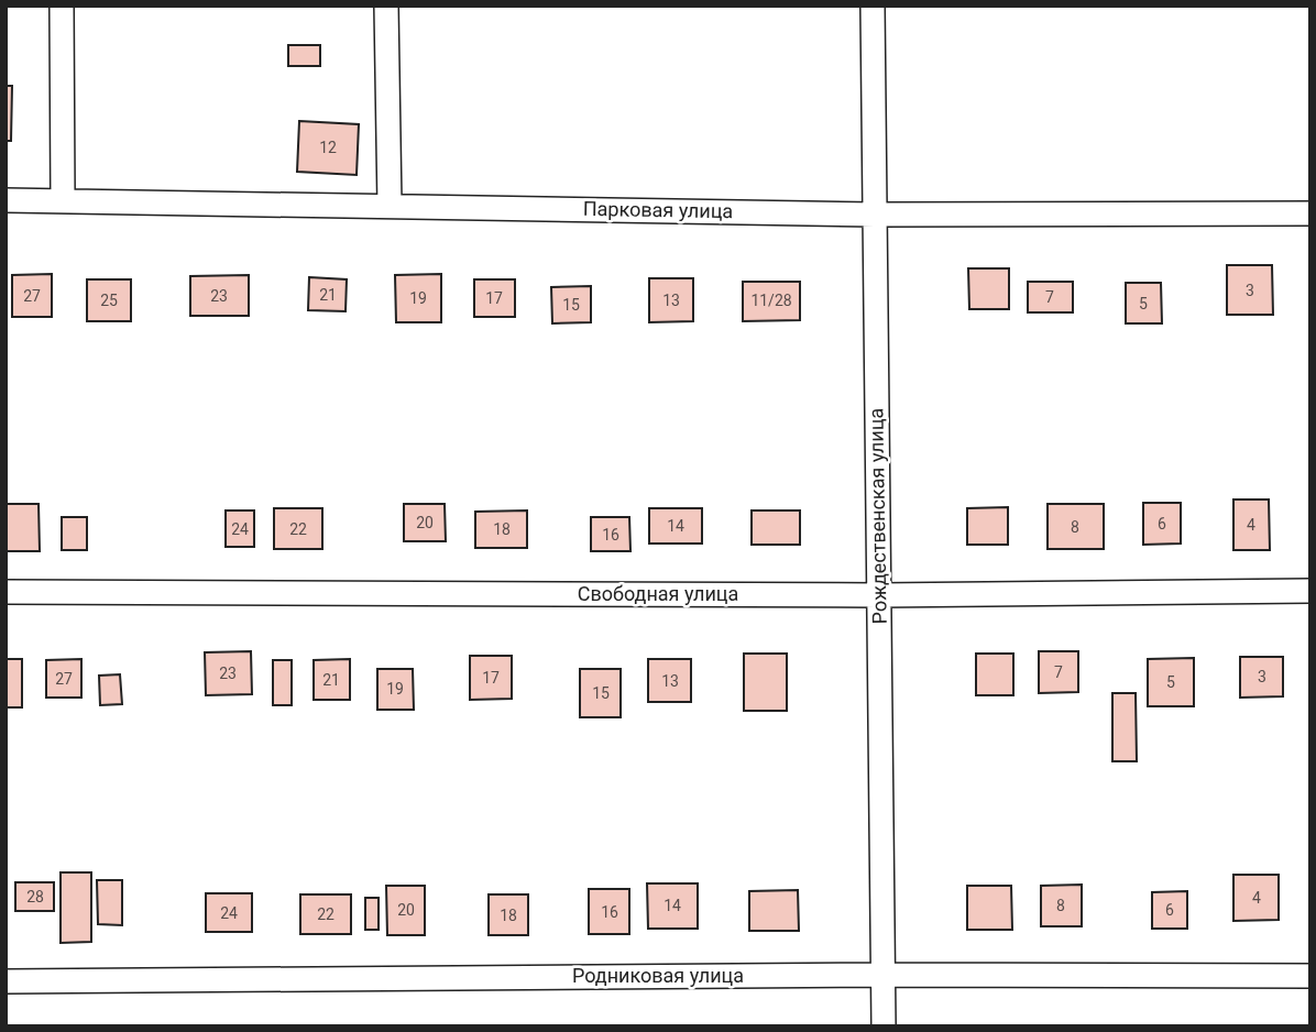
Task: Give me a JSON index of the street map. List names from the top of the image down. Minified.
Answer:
{"streets":{"street":["Парковая улица","Рождественская улица","Свободная улица","Родниковая улица"]},"crossings":[["Парковая улица","Рождественская улица"],["Рождественская улица","Свободная улица"],["Рождественская улица","Родниковая улица"]],"house_numbers":["12","3","21","27","23","7","19","17","25","13","11/28","5","15","20","6","4","14","8","24","22","18","16","7","23","3","17","27","21","13","5","19","15","28","4","14","8","20","6","16","24","22","18"]}
